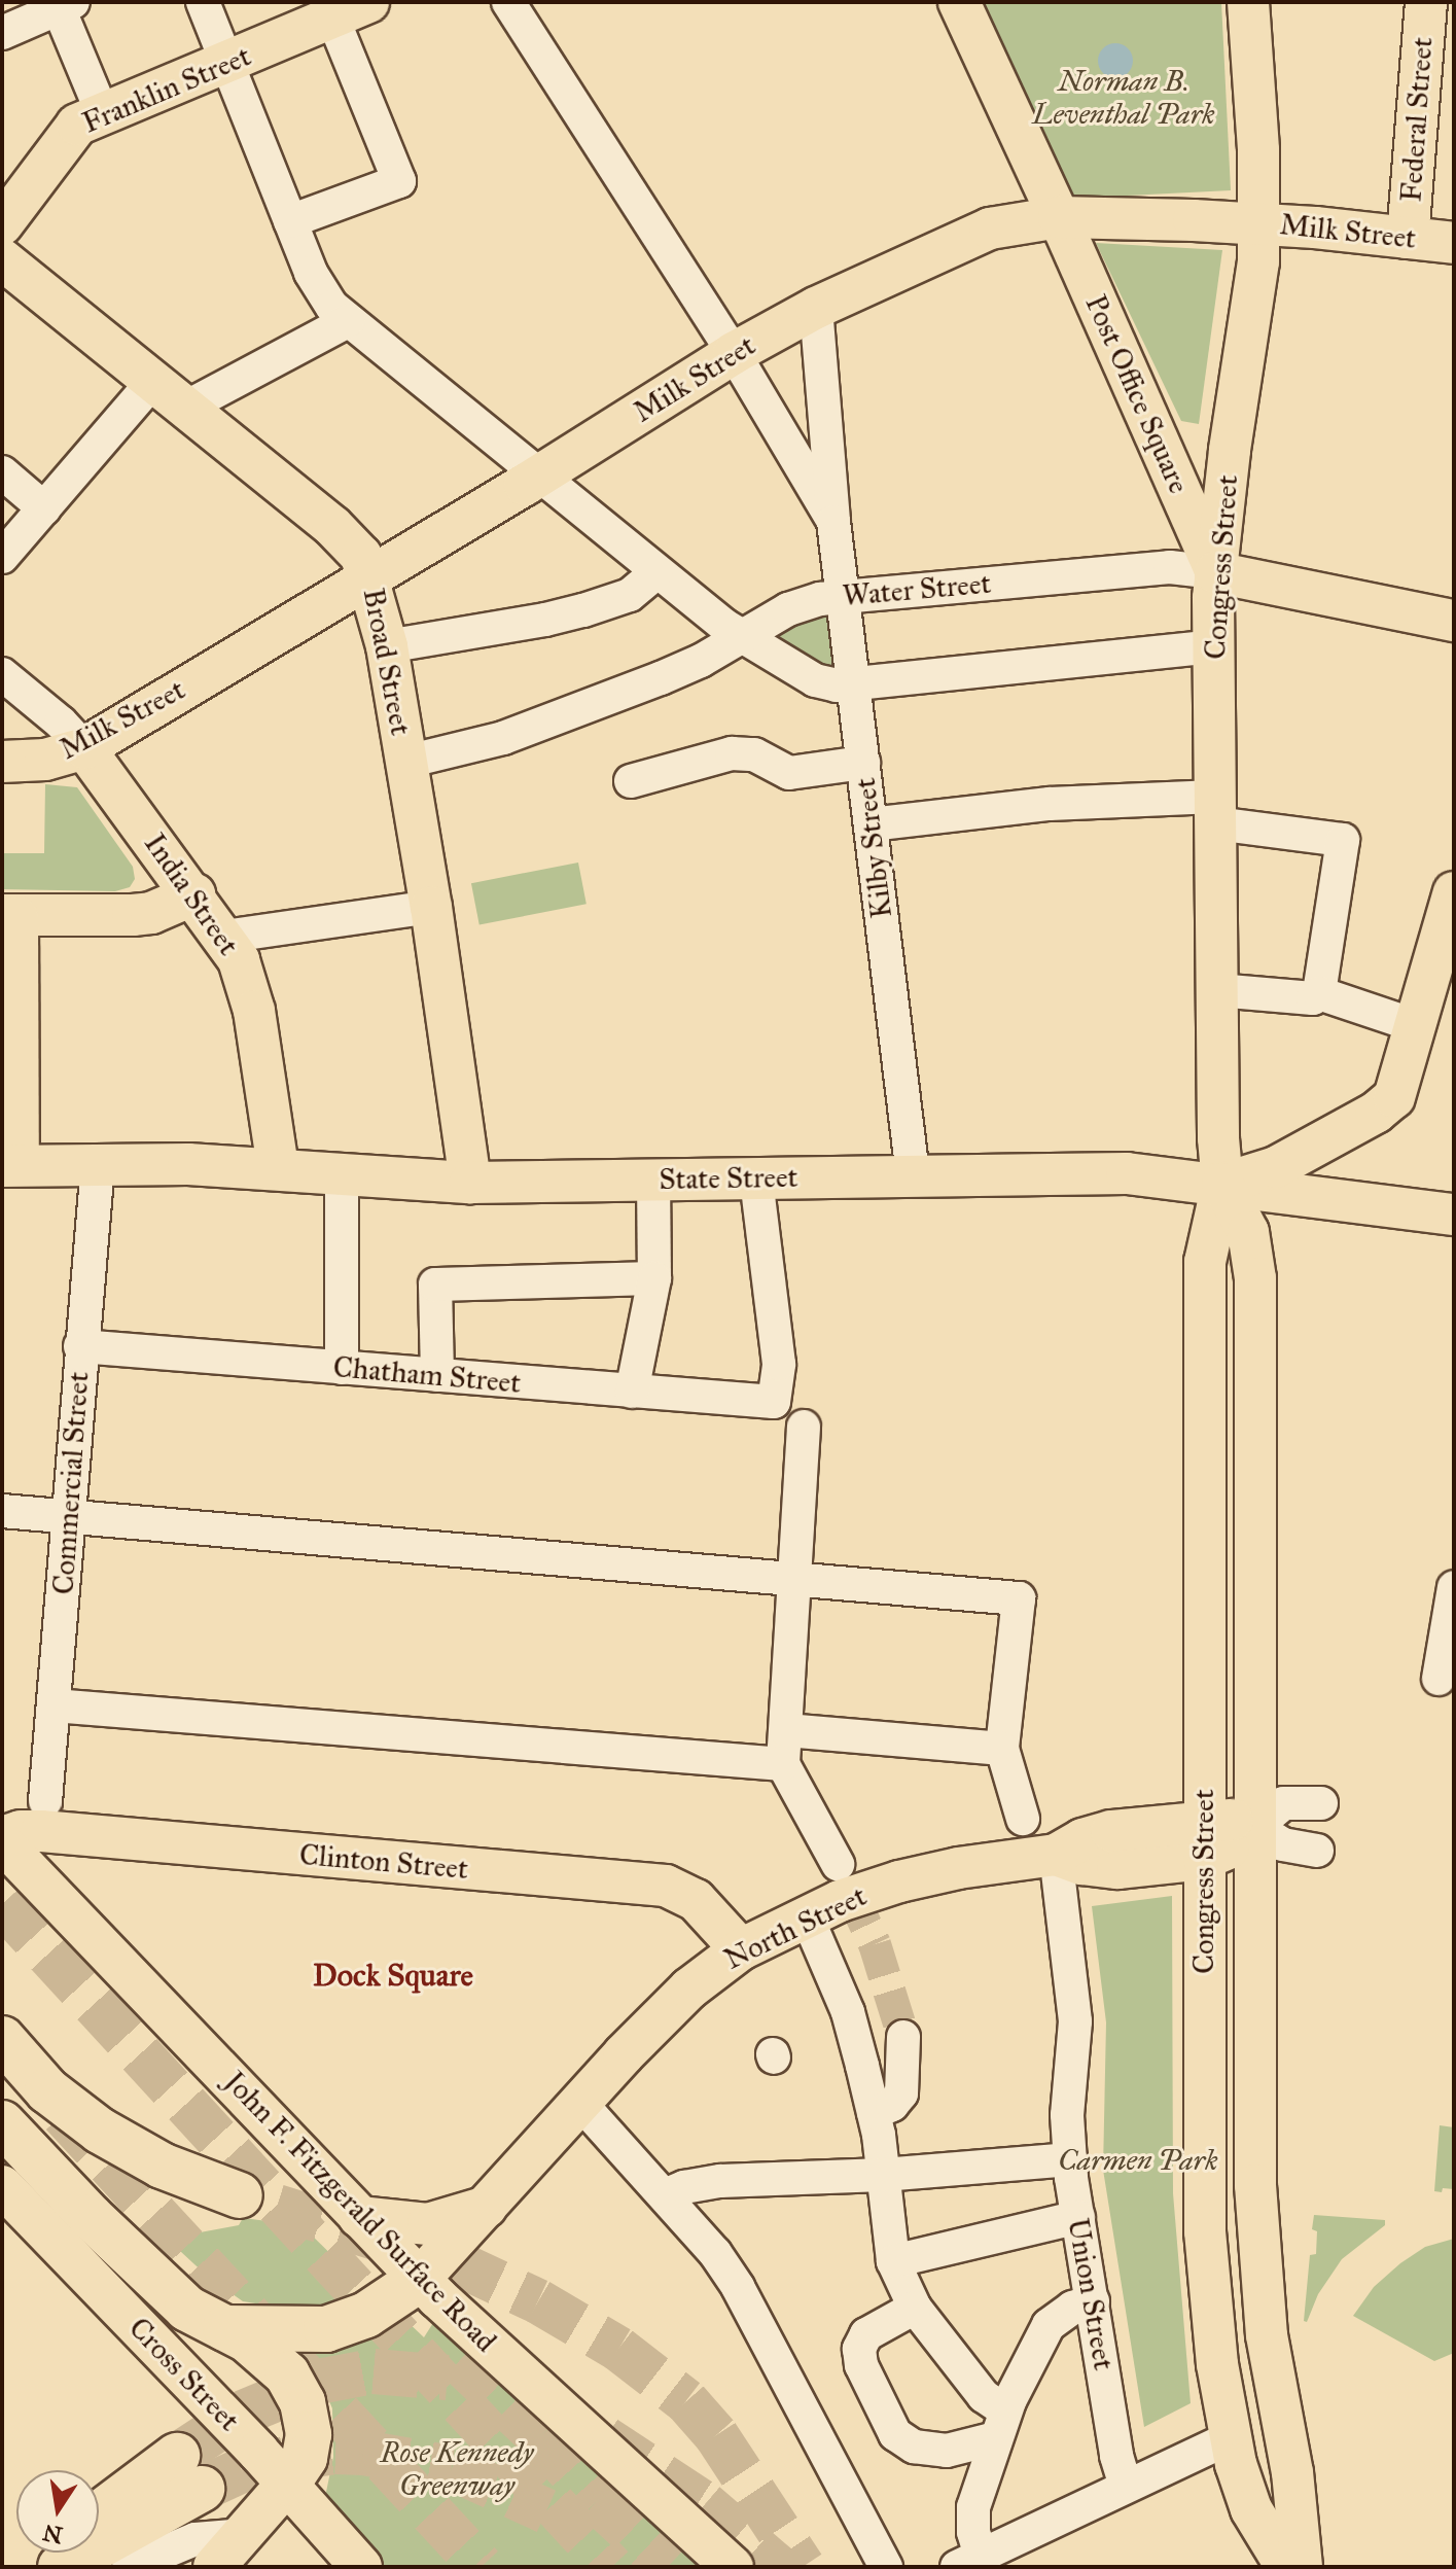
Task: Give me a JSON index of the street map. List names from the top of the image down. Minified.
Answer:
{"streets":{"main road":["Franklin Street","Federal Street","Milk Street","Post Office Square","Congress Street","Water Street","Broad Street","India Street","State Street","Clinton Street","North Street","John F. Fitzgerald Surface Road","Cross Street"],"street":["Kilby Street","Chatham Street","Commercial Street","Union Street"]},"crossings":[["Federal Street","Milk Street"],["Milk Street","Post Office Square"],["Milk Street","Congress Street"],["Milk Street","Broad Street"],["Milk Street","Kilby Street"],["Milk Street","India Street"],["Post Office Square","Congress Street"],["Post Office Square","Water Street"],["Congress Street","Water Street"],["Congress Street","State Street"],["Congress Street","North Street"],["Water Street","Broad Street"],["Water Street","Kilby Street"],["Broad Street","State Street"],["Kilby Street","State Street"],["India Street","State Street"],["State Street","Chatham Street"],["State Street","Commercial Street"],["Chatham Street","Commercial Street"],["Clinton Street","North Street"],["Clinton Street","John F. Fitzgerald Surface Road"],["North Street","John F. Fitzgerald Surface Road"],["North Street","Union Street"]],"districts":["Dock Square"],"parks":["Norman B. Leventhal Park","Carmen Park","Rose Kennedy Greenway"],"north":"bottom"}
